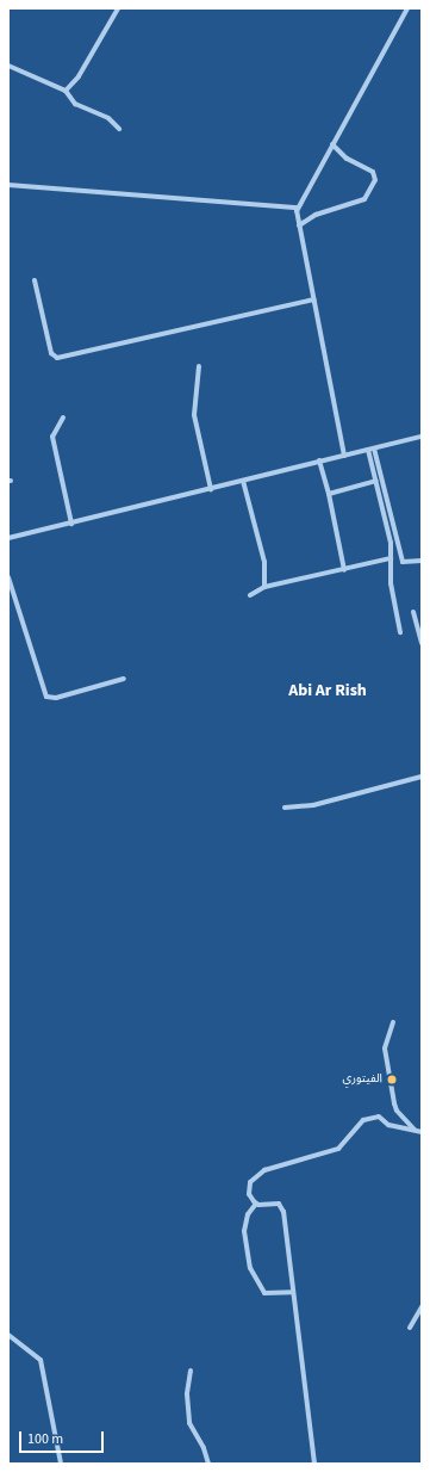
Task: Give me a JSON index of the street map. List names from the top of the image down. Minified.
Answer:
{"districts":["Abi Ar Rish"],"places":["الفيتوري"],"scale_bar":"100 m"}
